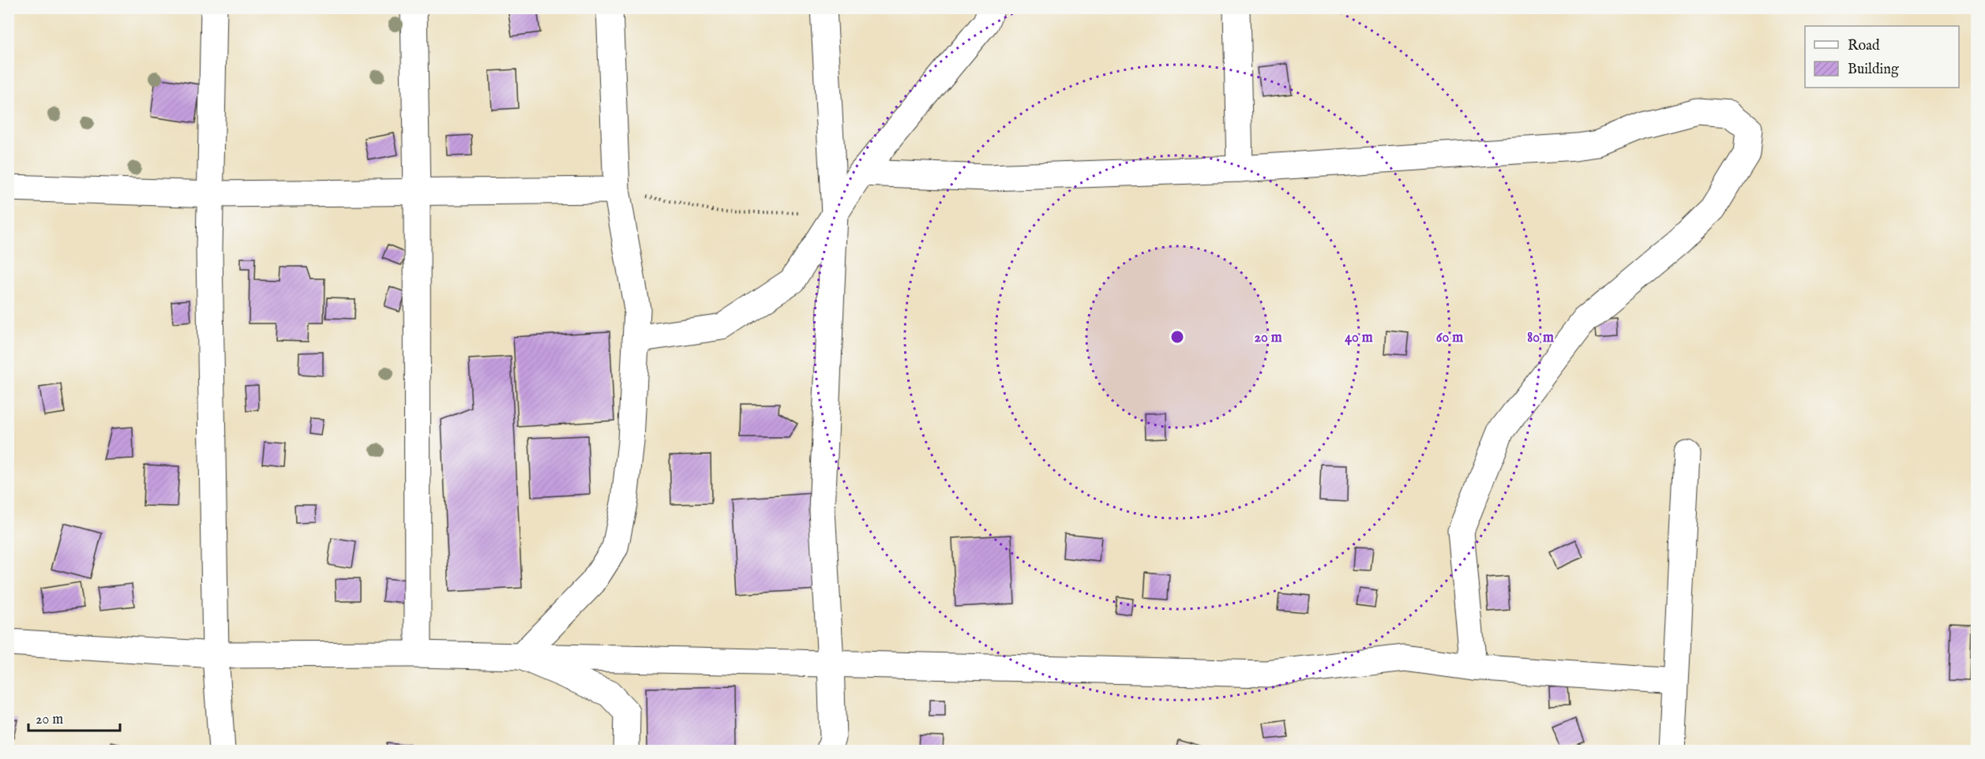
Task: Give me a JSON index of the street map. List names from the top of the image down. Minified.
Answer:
{"legend":["Road","Building"],"scale_bar":"20 m","rings":["20 m","40 m","60 m","80 m"]}
